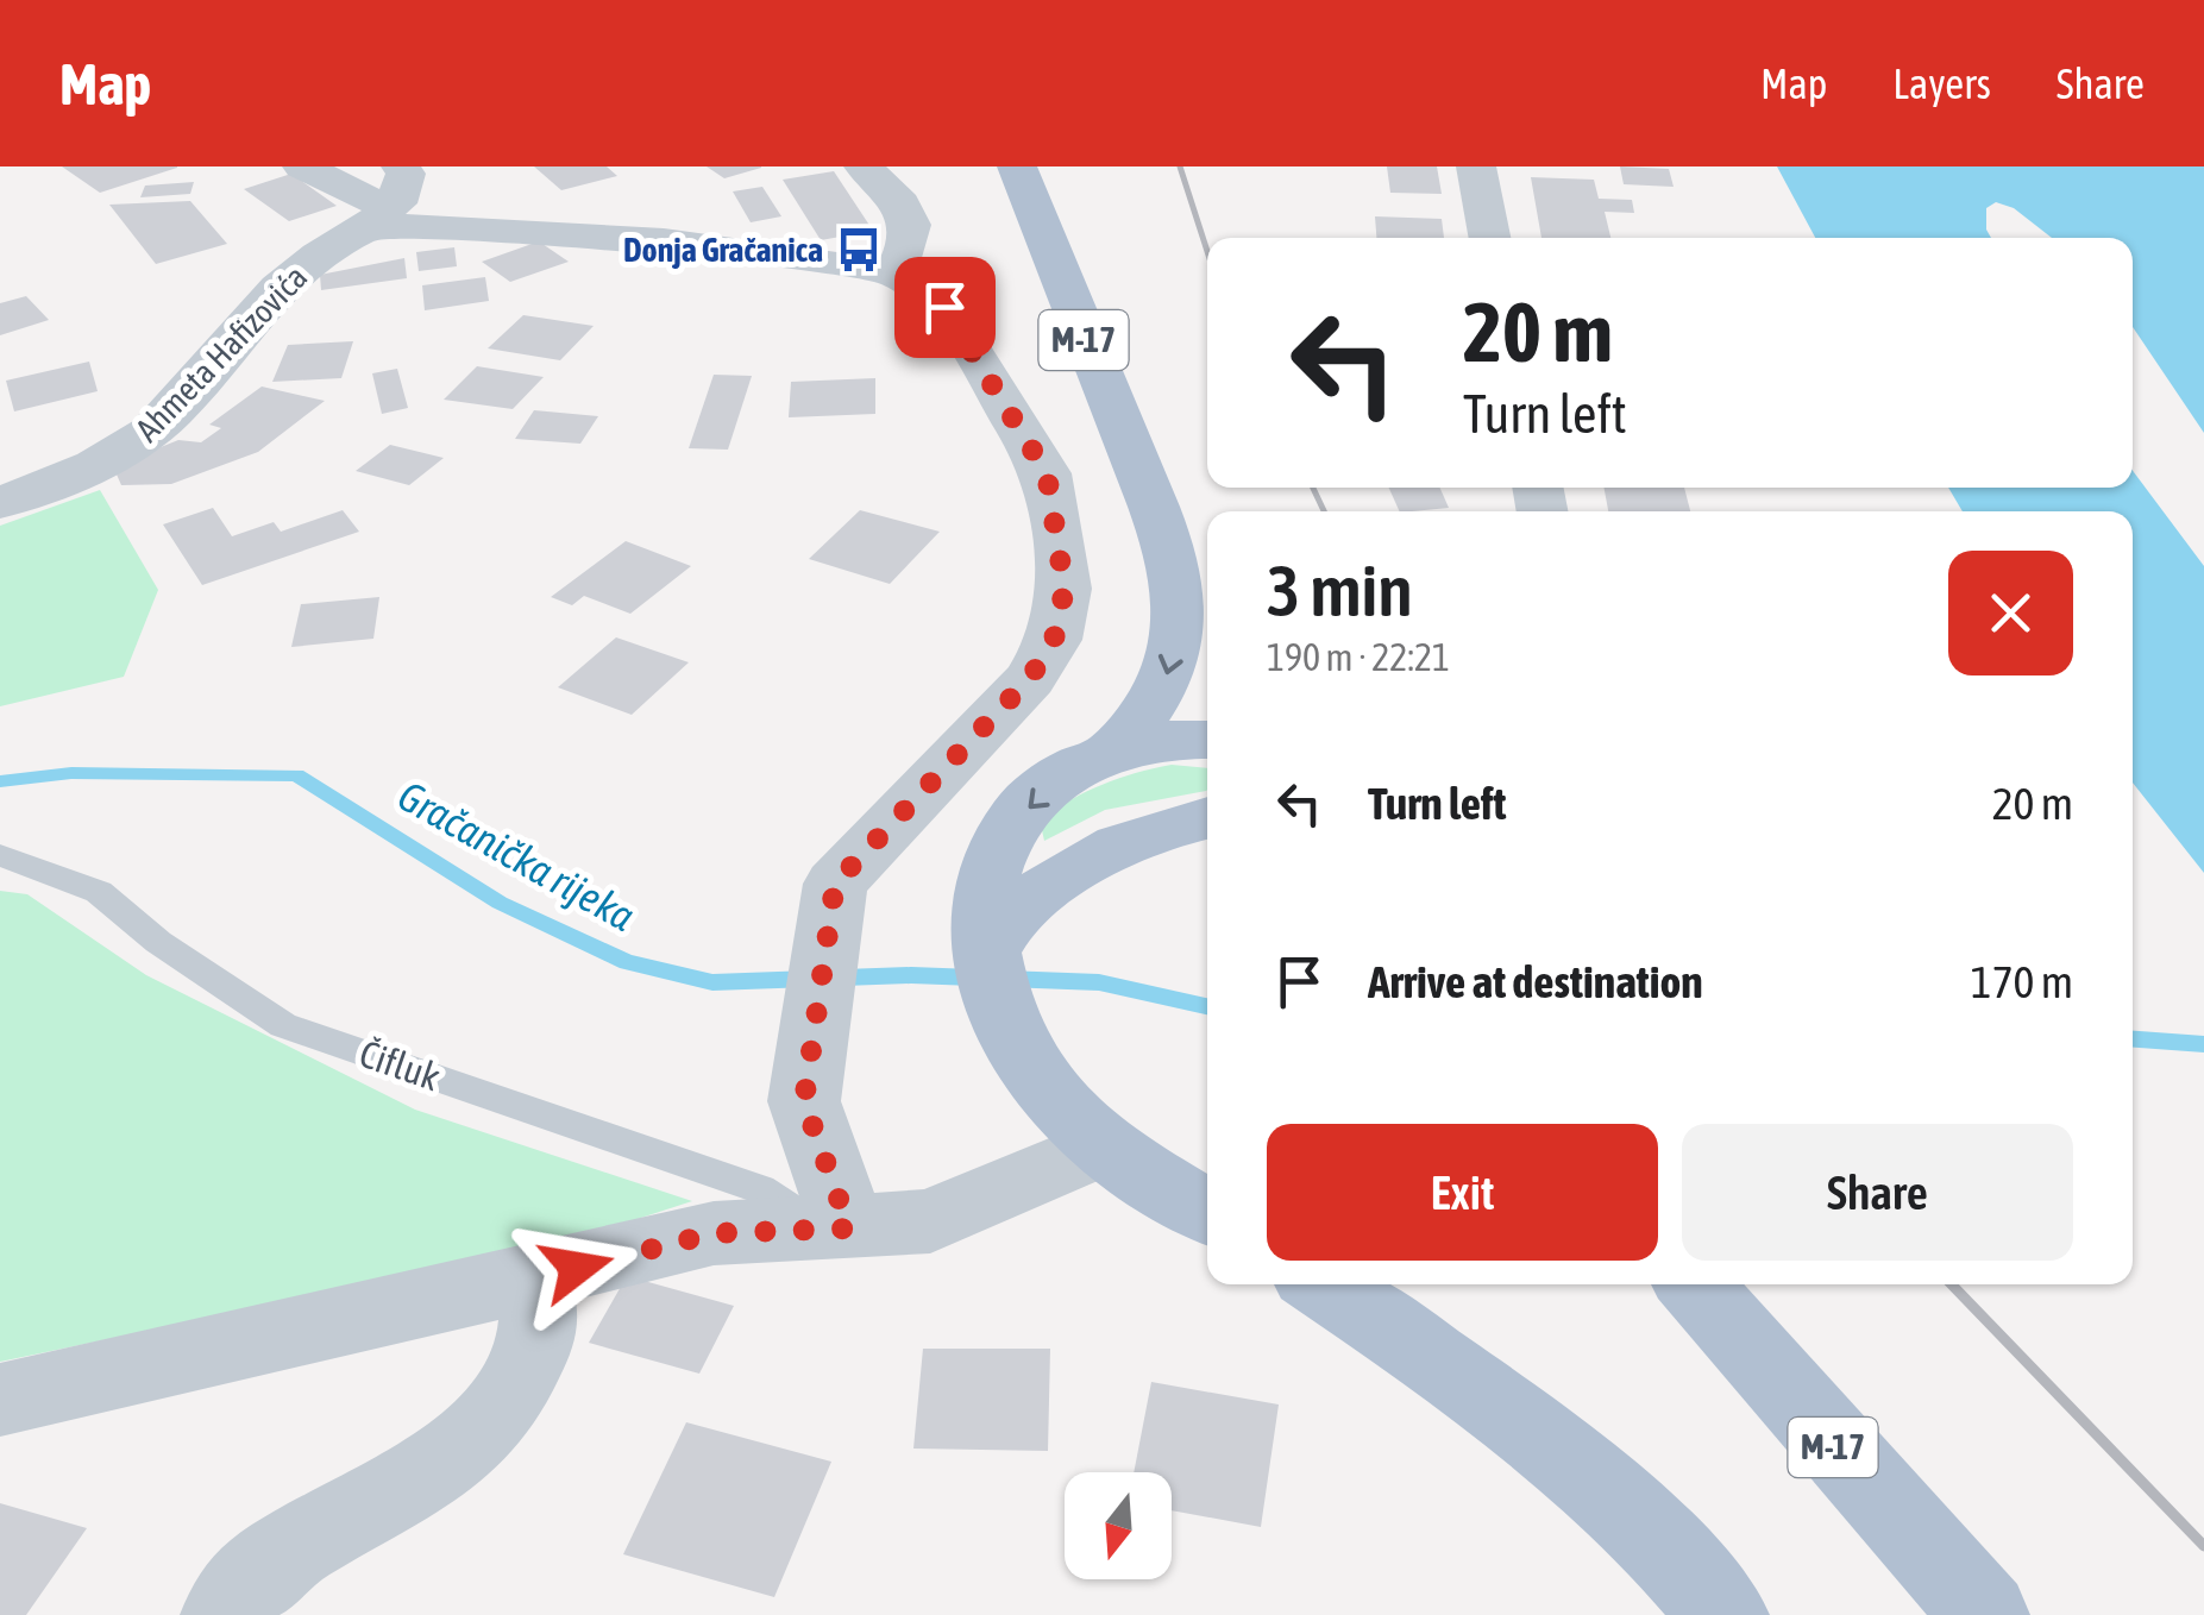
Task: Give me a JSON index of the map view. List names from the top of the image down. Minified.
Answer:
{"streets":{"main road":["M-17"],"street":["Ahmeta Hafizovića"],"lane":["Čifluk"]},"water":["Gračanička rijeka"],"places":{"bus stop":["Donja Gračanica"]},"north":"bottom","page":{"header":"Map","nav":["Map","Layers","Share"],"turn":["20 m","Turn left"],"heading":["3 min","190 m · 22:21"],"list":[{"name":"Turn left","value":"20 m"},{"name":"Arrive at destination","value":"170 m"}],"buttons":["Exit","Share"]}}
